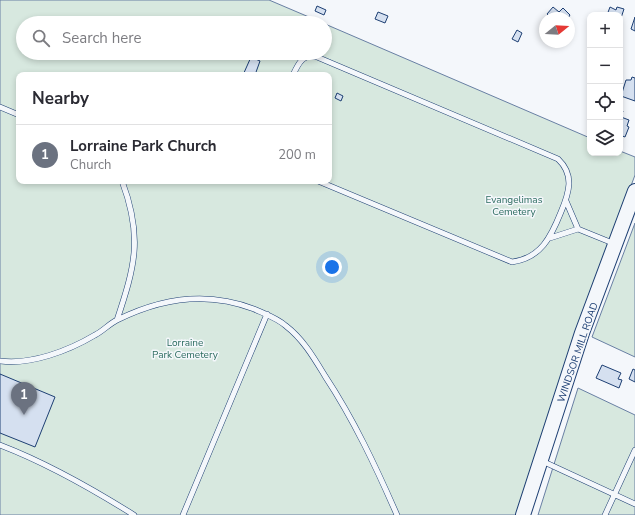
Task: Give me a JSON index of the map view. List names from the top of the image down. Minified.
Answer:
{"streets":{"main road":["WINDSOR MILL ROAD"]},"parks":["Evangelimas Cemetery","Lorraine Park Cemetery"],"north":"right","page":{"map_buttons":["+","−"],"search":"Search here","heading":"Nearby","list":[{"mark":"1","name":"Lorraine Park Church","note":"Church","value":"200 m"}],"pins":"1"}}
